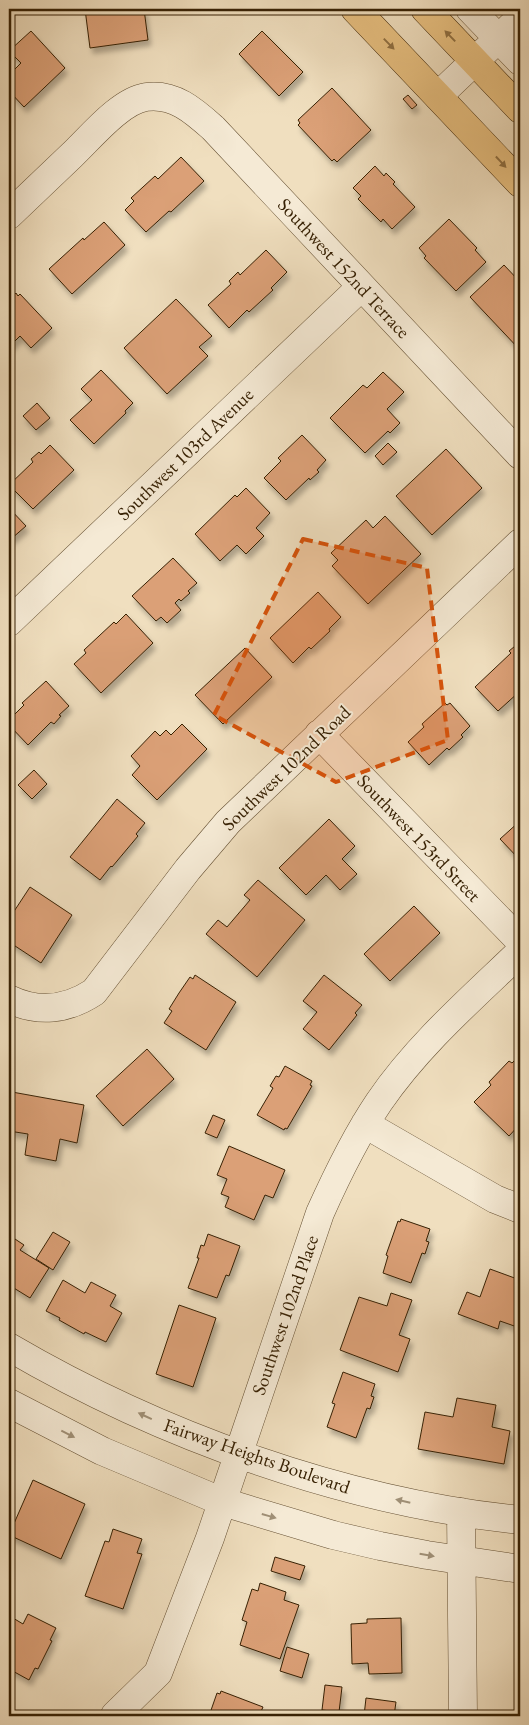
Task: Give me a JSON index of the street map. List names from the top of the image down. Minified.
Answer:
{"streets":{"street":["Southwest 152nd Terrace","Southwest 103rd Avenue","Southwest 102nd Road","Southwest 153rd Street","Southwest 102nd Place","Fairway Heights Boulevard"]},"crossings":[["Southwest 152nd Terrace","Southwest 103rd Avenue"],["Southwest 102nd Road","Southwest 153rd Street"],["Southwest 102nd Place","Fairway Heights Boulevard"]]}
